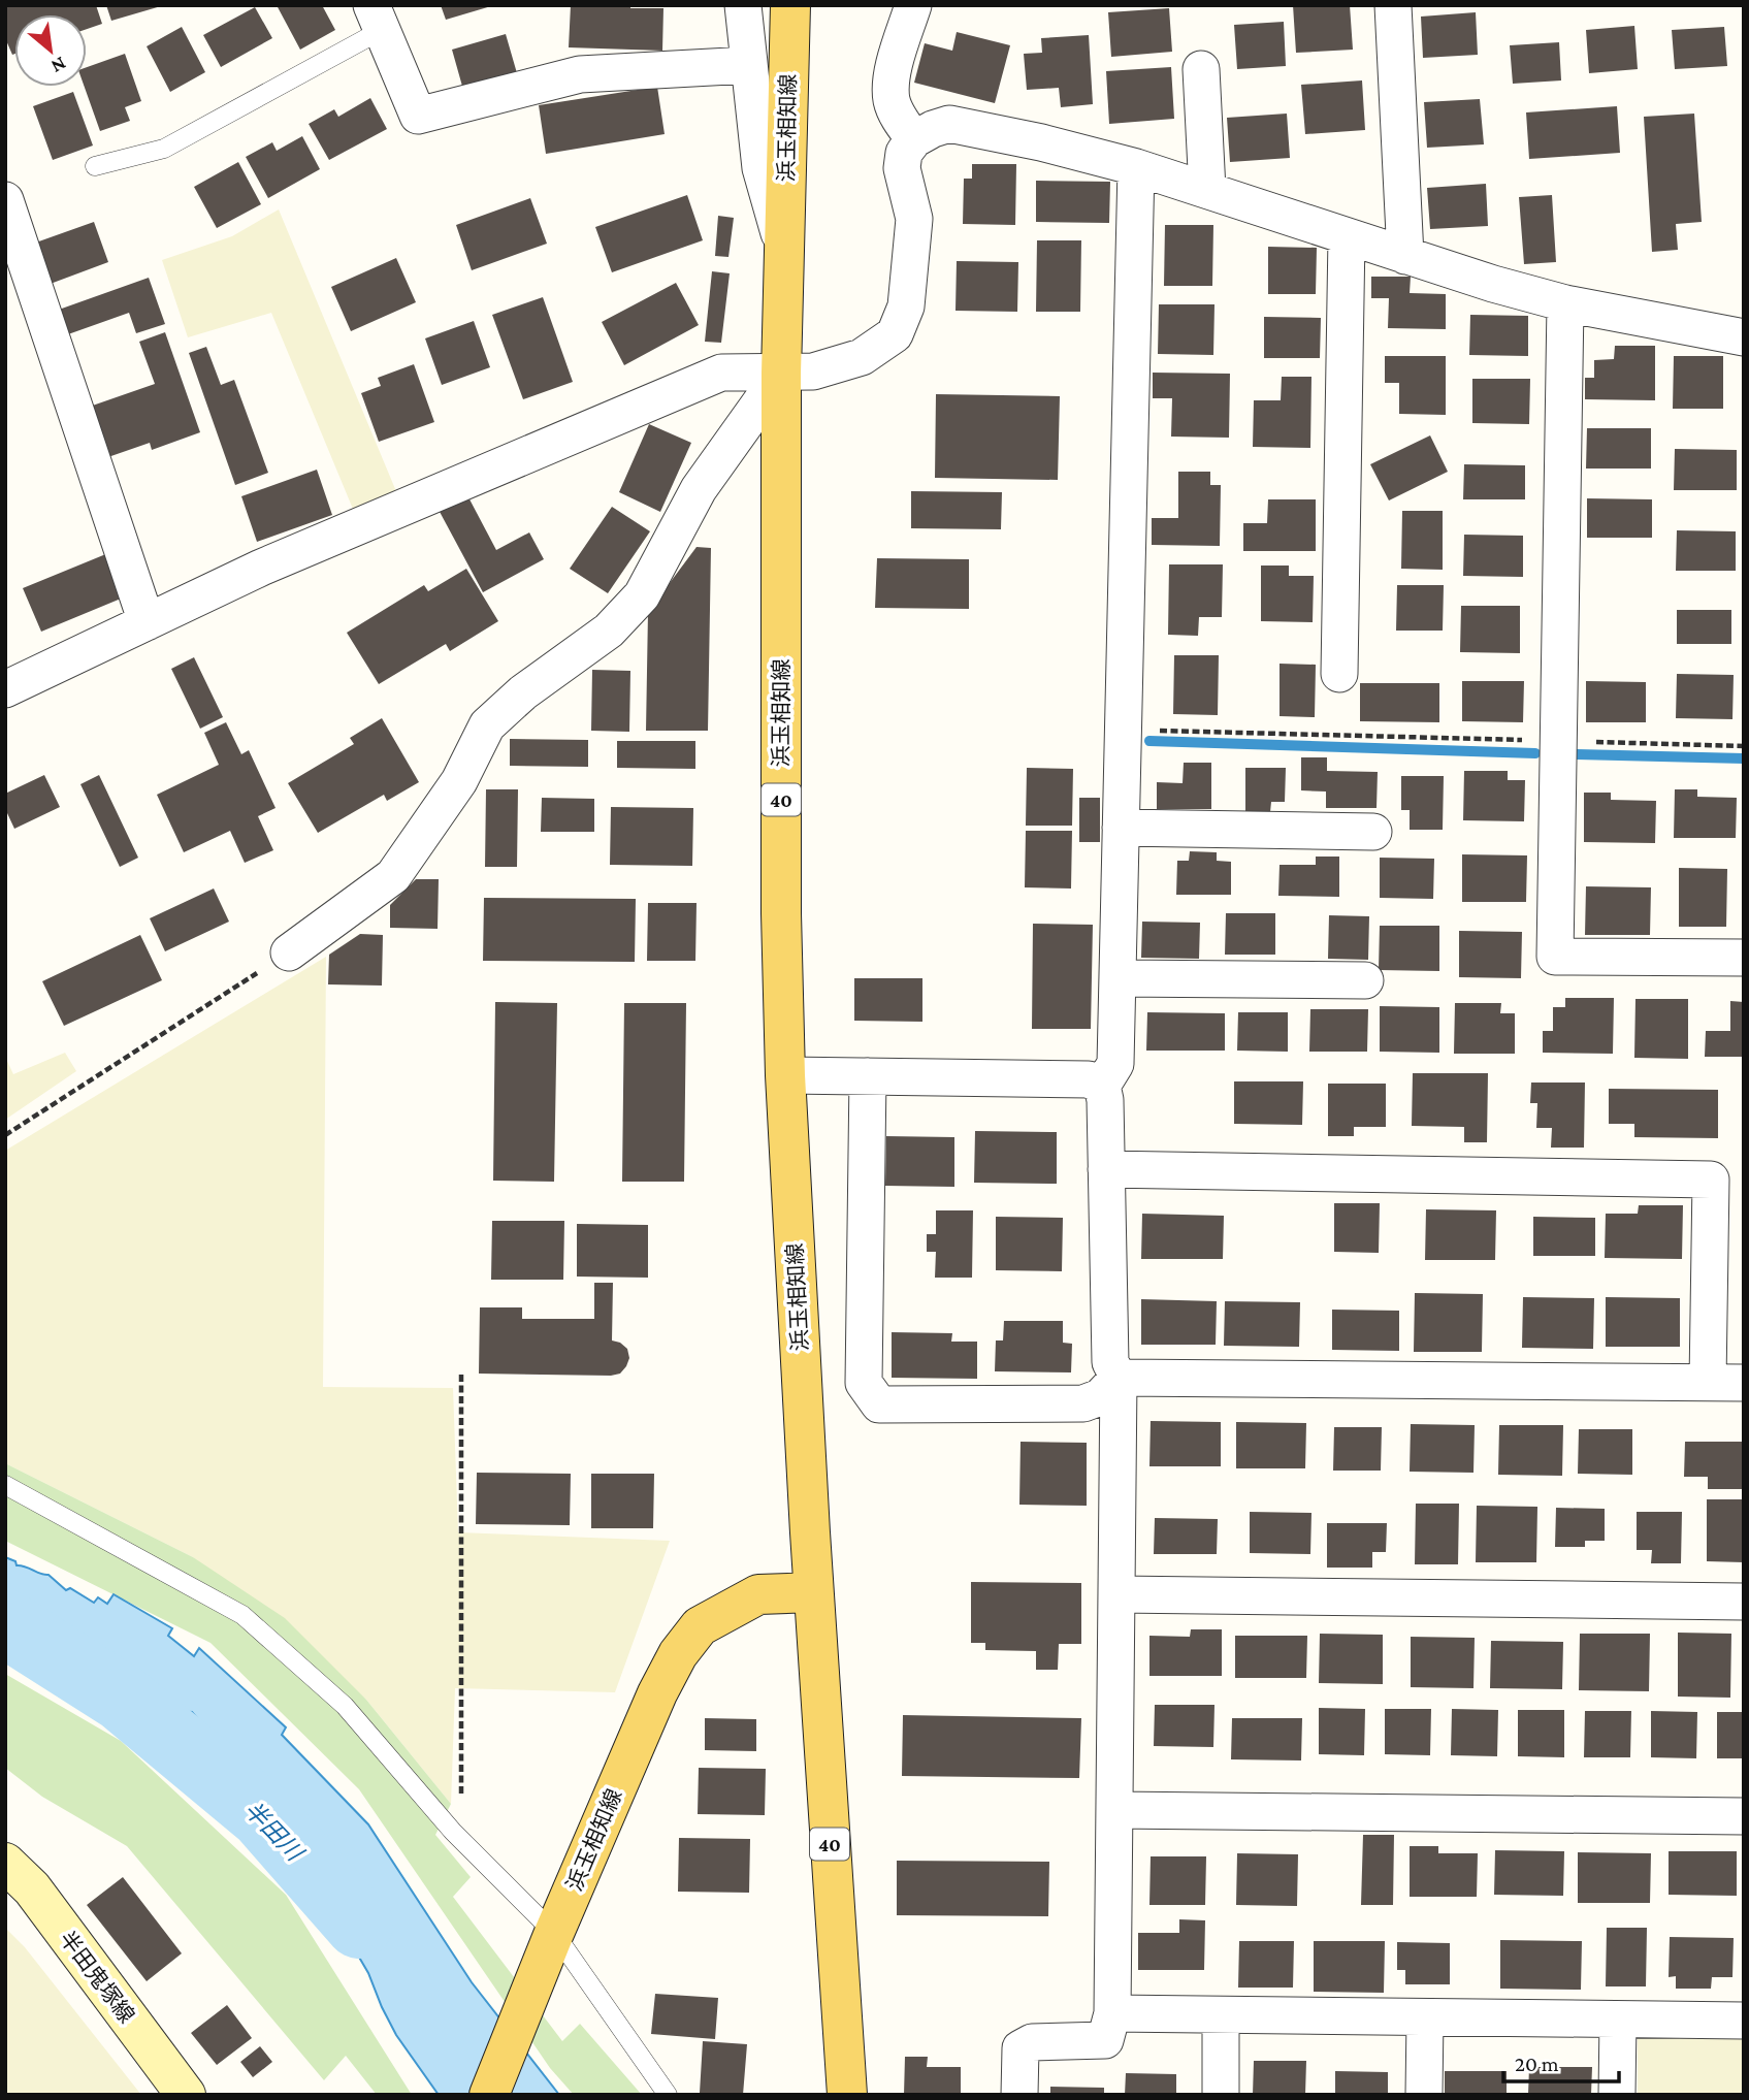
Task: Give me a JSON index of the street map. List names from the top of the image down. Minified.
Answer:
{"streets":{"main road":["浜玉相知線","40","半田鬼塚線"]},"water":["半田川"],"scale_bar":"20 m","north":"bottom right"}
